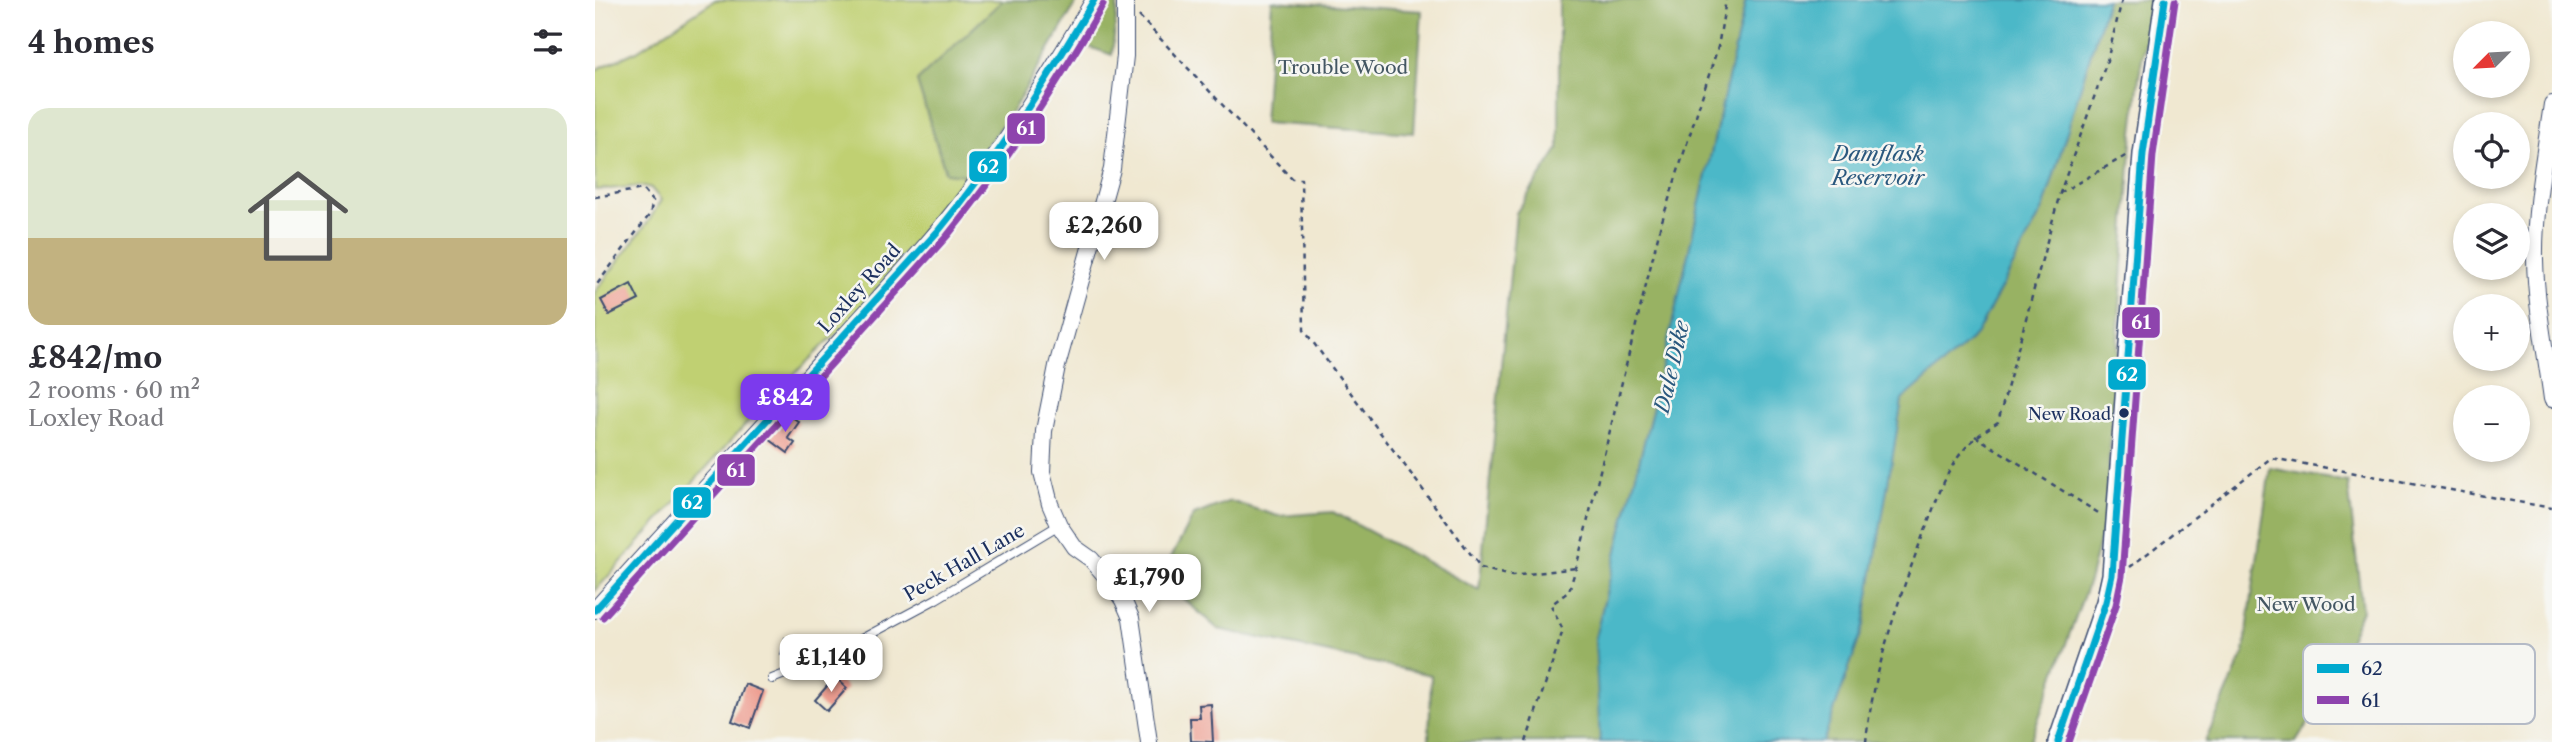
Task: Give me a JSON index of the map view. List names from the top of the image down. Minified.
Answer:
{"streets":{"street":["Loxley Road"],"lane":["Peck Hall Lane"]},"water":["Damflask Reservoir","Dale Dike"],"parks":["Trouble Wood","New Wood"],"places":["New Road"],"lines":["transit line 62","transit line 61"],"legend":["62","61"],"north":"bottom left","page":{"heading":"4 homes","map_buttons":["+","−"],"list":[{"name":"£842/mo","note":"2 rooms · 60 m² · Loxley Road"}],"price":["£2,260","£842","£1,790","£1,140"]}}
